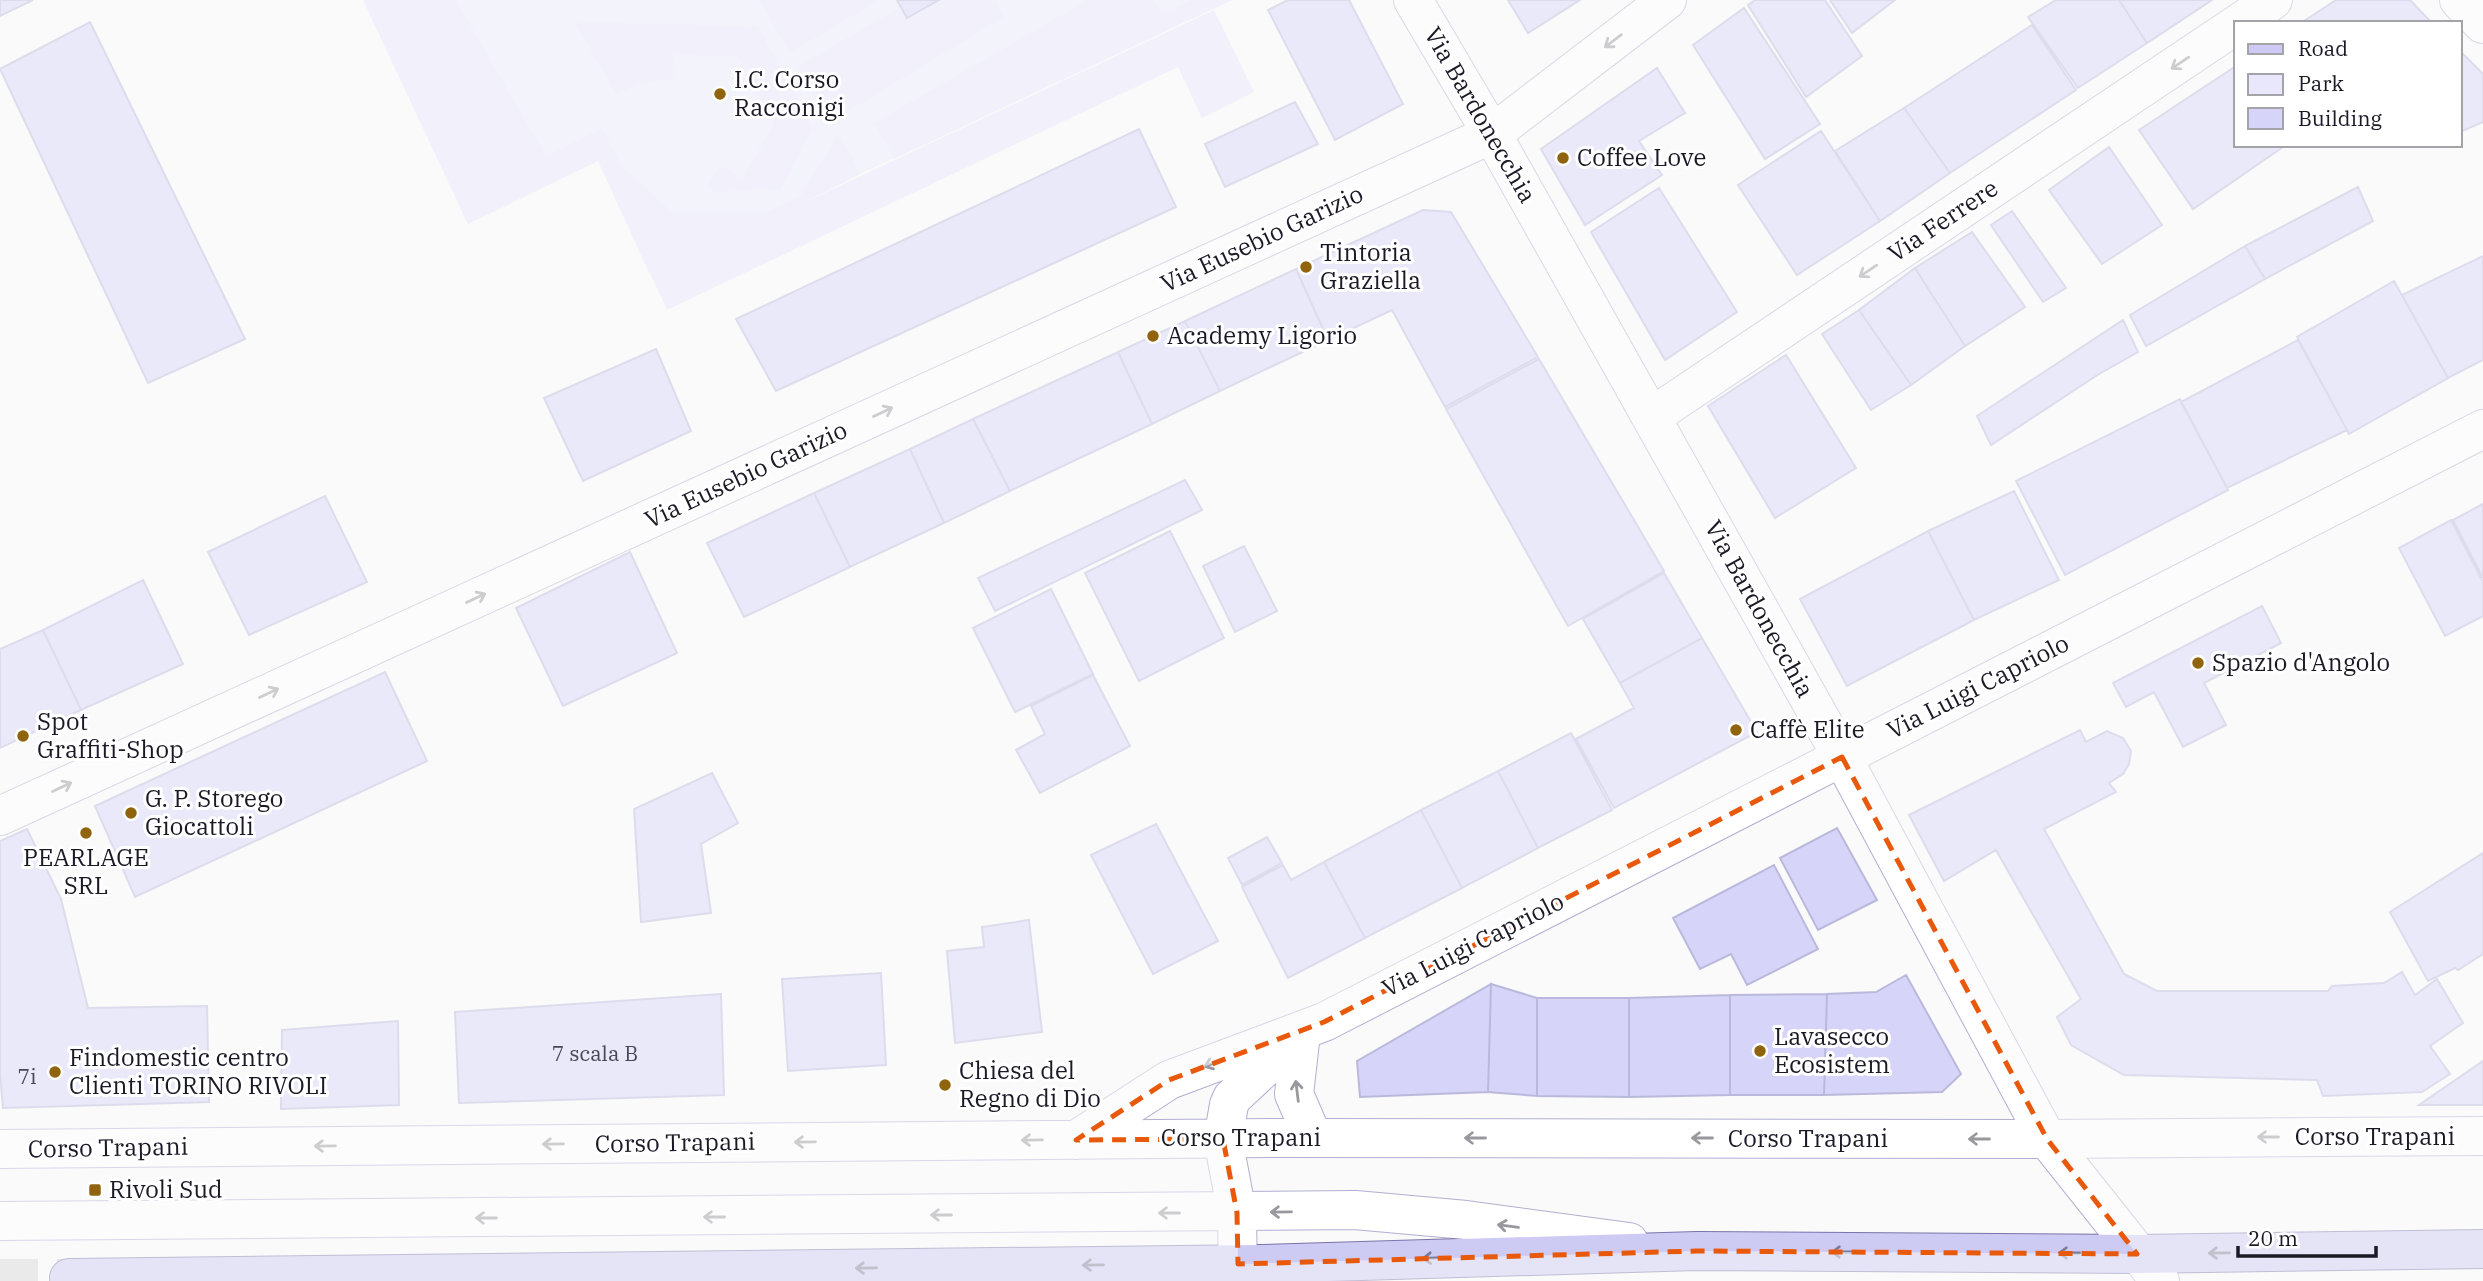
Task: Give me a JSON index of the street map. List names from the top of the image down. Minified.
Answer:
{"streets":{"street":["Via Bardonecchia","Via Ferrere","Via Eusebio Garizio","Via Luigi Capriolo","Corso Trapani"]},"crossings":[["Via Bardonecchia","Via Ferrere"],["Via Bardonecchia","Via Eusebio Garizio"],["Via Bardonecchia","Via Luigi Capriolo"],["Via Bardonecchia","Corso Trapani"],["Via Luigi Capriolo","Corso Trapani"]],"one_way":["Via Ferrere"],"places":{"other":["I.C. Corso Racconigi","Coffee Love","Tintoria Graziella","Academy Ligorio","Spazio d'Angolo","Caffè Elite","Spot Graffiti-Shop","G. P. Storego Giocattoli","PEARLAGE SRL","Lavasecco Ecosistem","Findomestic centro Clienti TORINO RIVOLI","Chiesa del Regno di Dio"],"transit":["Rivoli Sud"]},"house_numbers":["7 scala B","7i"],"legend":["Road","Park","Building"],"scale_bar":"20 m"}
